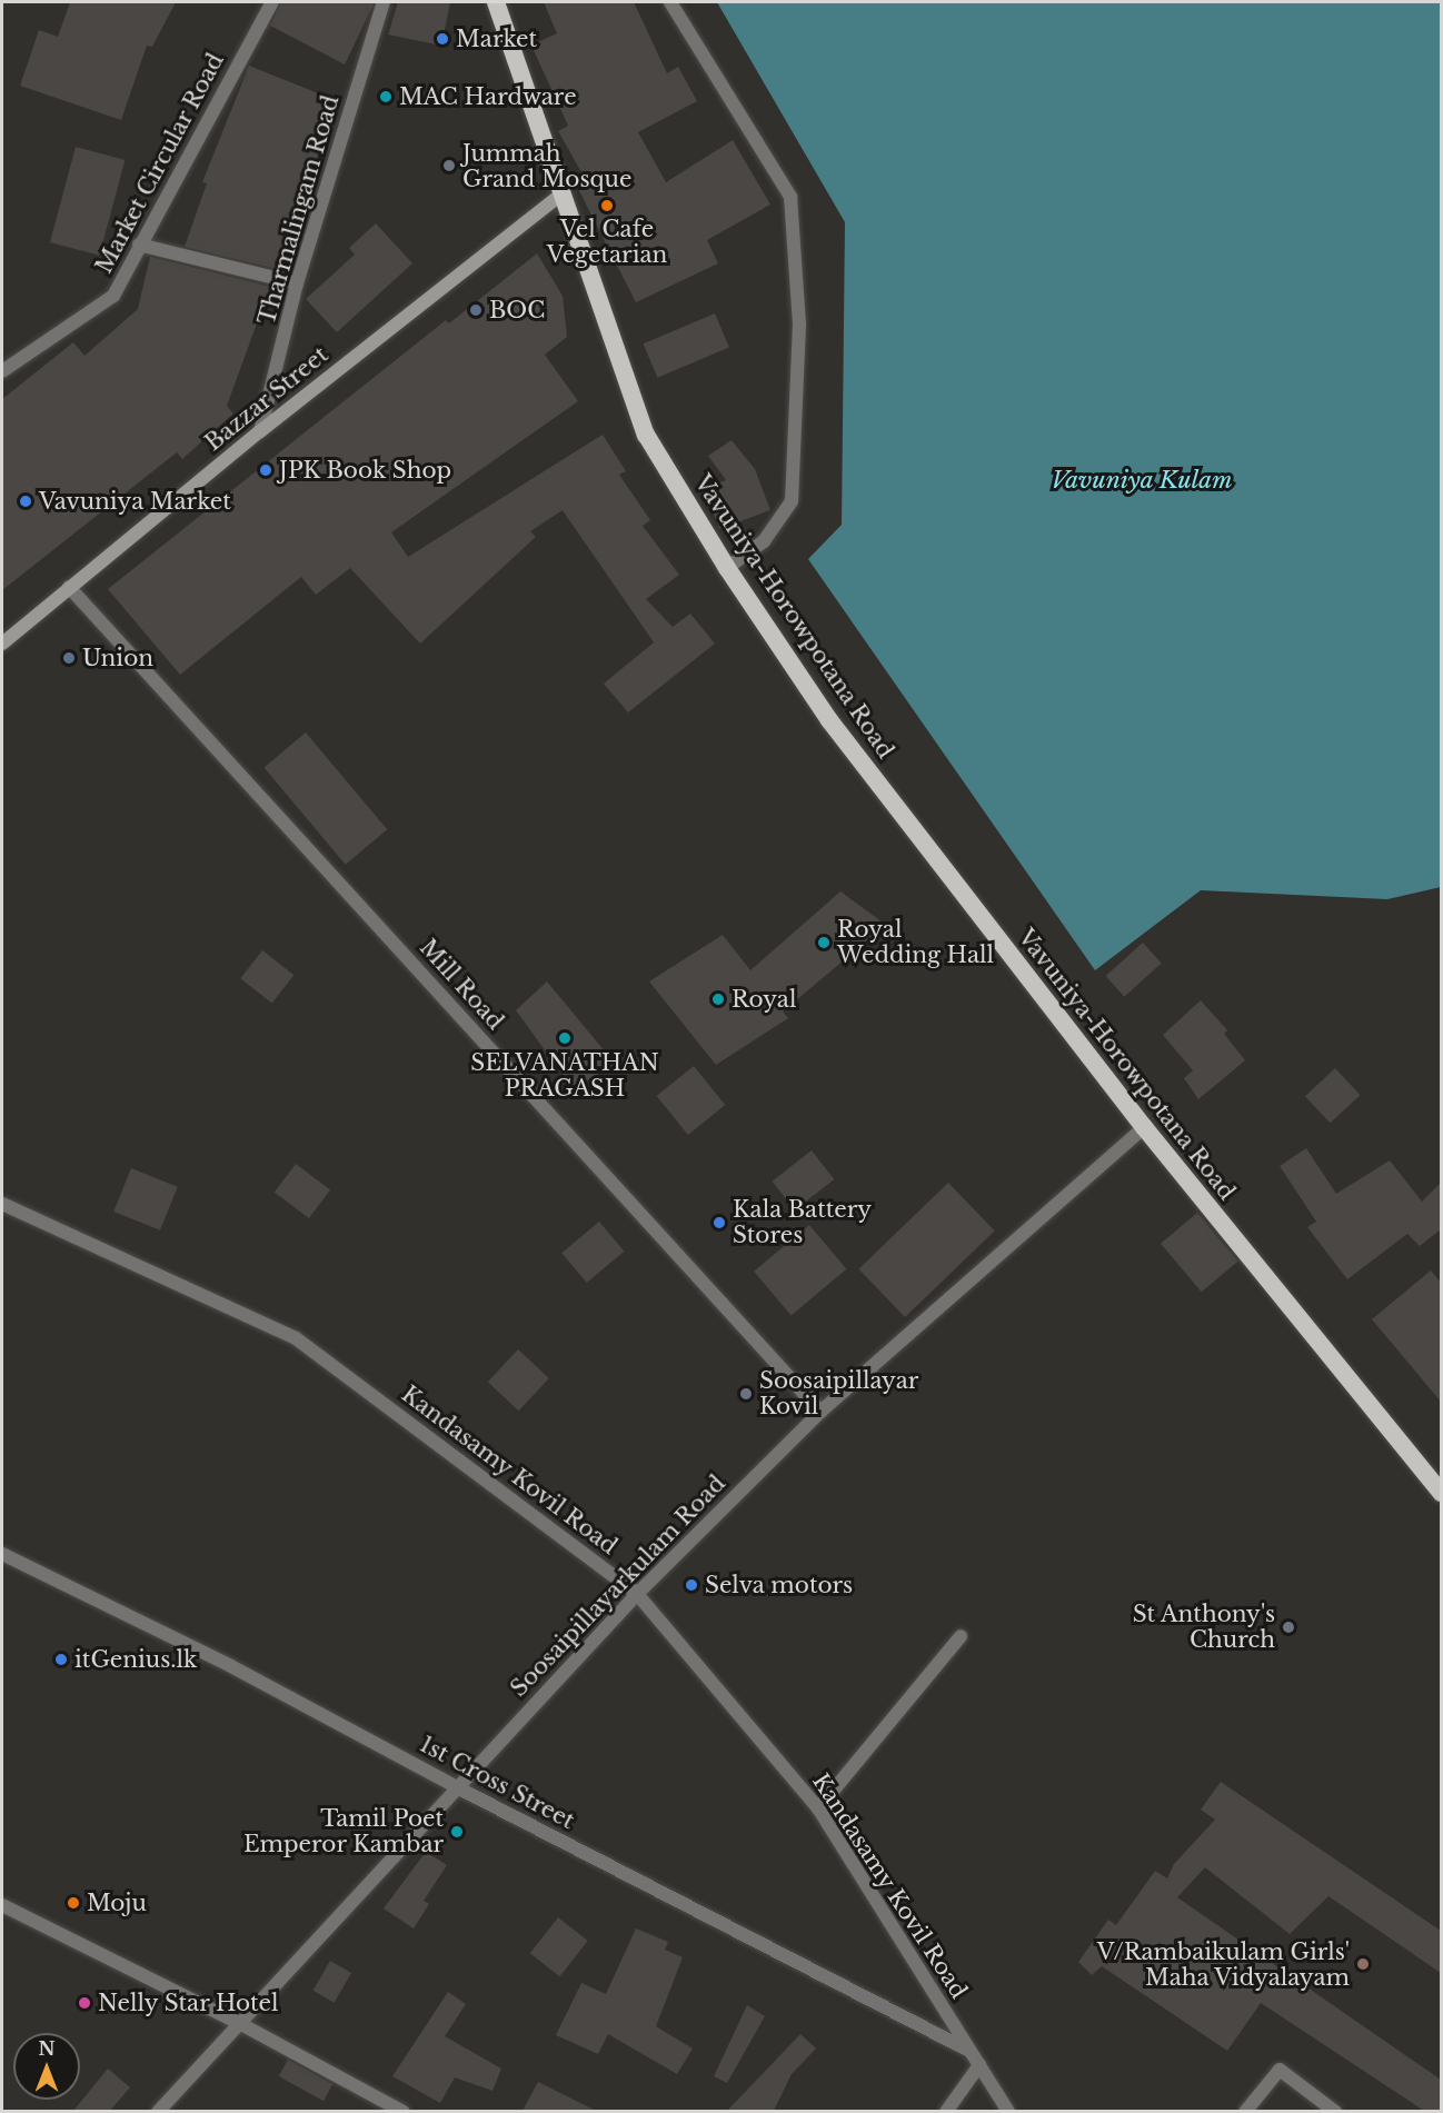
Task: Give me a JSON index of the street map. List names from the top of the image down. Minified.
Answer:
{"streets":{"highway":["Vavuniya-Horowpotana Road"],"main road":["Bazzar Street"],"street":["Market Circular Road","Tharmalingam Road","Mill Road","Kandasamy Kovil Road","Soosaipillayarkulam Road","1st Cross Street"]},"crossings":[["Tharmalingam Road","Bazzar Street"],["Bazzar Street","Vavuniya-Horowpotana Road"],["Bazzar Street","Mill Road"],["Vavuniya-Horowpotana Road","Soosaipillayarkulam Road"],["Mill Road","Soosaipillayarkulam Road"],["Kandasamy Kovil Road","Soosaipillayarkulam Road"],["Kandasamy Kovil Road","1st Cross Street"],["Soosaipillayarkulam Road","1st Cross Street"]],"water":["Vavuniya Kulam"],"places":["Market","MAC Hardware","Jummah Grand Mosque","Vel Cafe Vegetarian","BOC","JPK Book Shop","Vavuniya Market","Union","Royal Wedding Hall","Royal","SELVANATHAN PRAGASH","Kala Battery Stores","Soosaipillayar Kovil","Selva motors","St Anthony's Church","itGenius.lk","Tamil Poet Emperor Kambar","Moju","V/Rambaikulam Girls' Maha Vidyalayam","Nelly Star Hotel"],"north":"top"}
